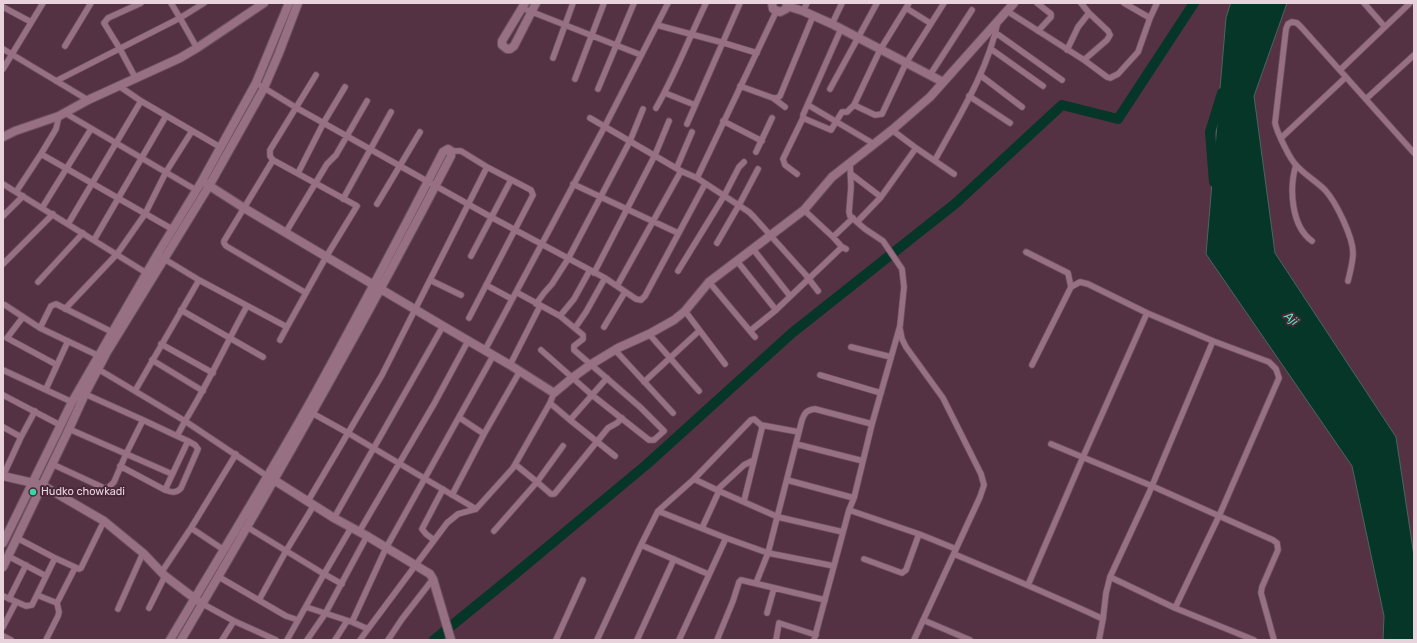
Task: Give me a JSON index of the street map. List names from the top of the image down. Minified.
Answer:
{"water":["Aji"],"places":["Hudko chowkadi"]}
